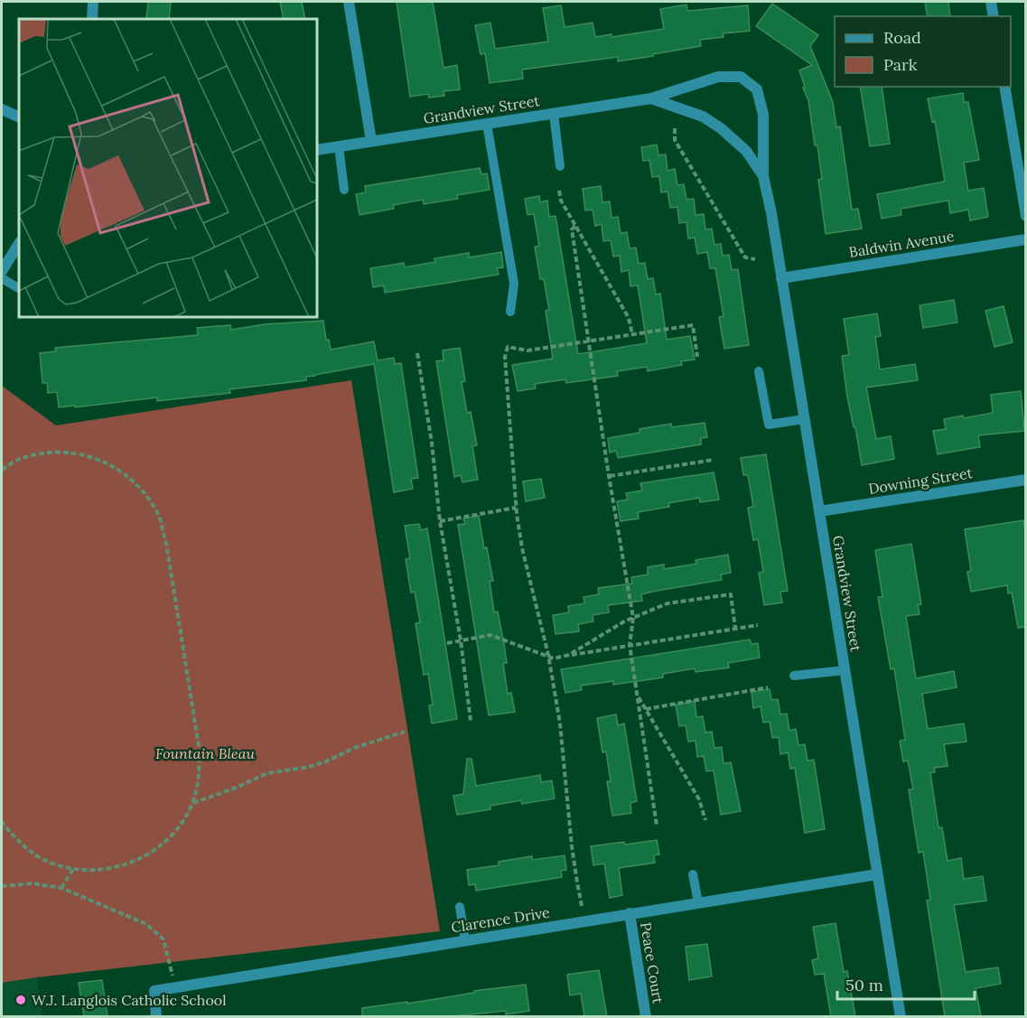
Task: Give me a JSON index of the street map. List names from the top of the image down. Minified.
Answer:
{"streets":{"street":["Grandview Street","Baldwin Avenue","Downing Street","Clarence Drive","Peace Court"]},"crossings":[["Grandview Street","Baldwin Avenue"],["Grandview Street","Downing Street"],["Grandview Street","Clarence Drive"],["Clarence Drive","Peace Court"]],"parks":["Fountain Bleau"],"places":["W.J. Langlois Catholic School"],"legend":["Road","Park"],"scale_bar":"50 m"}
